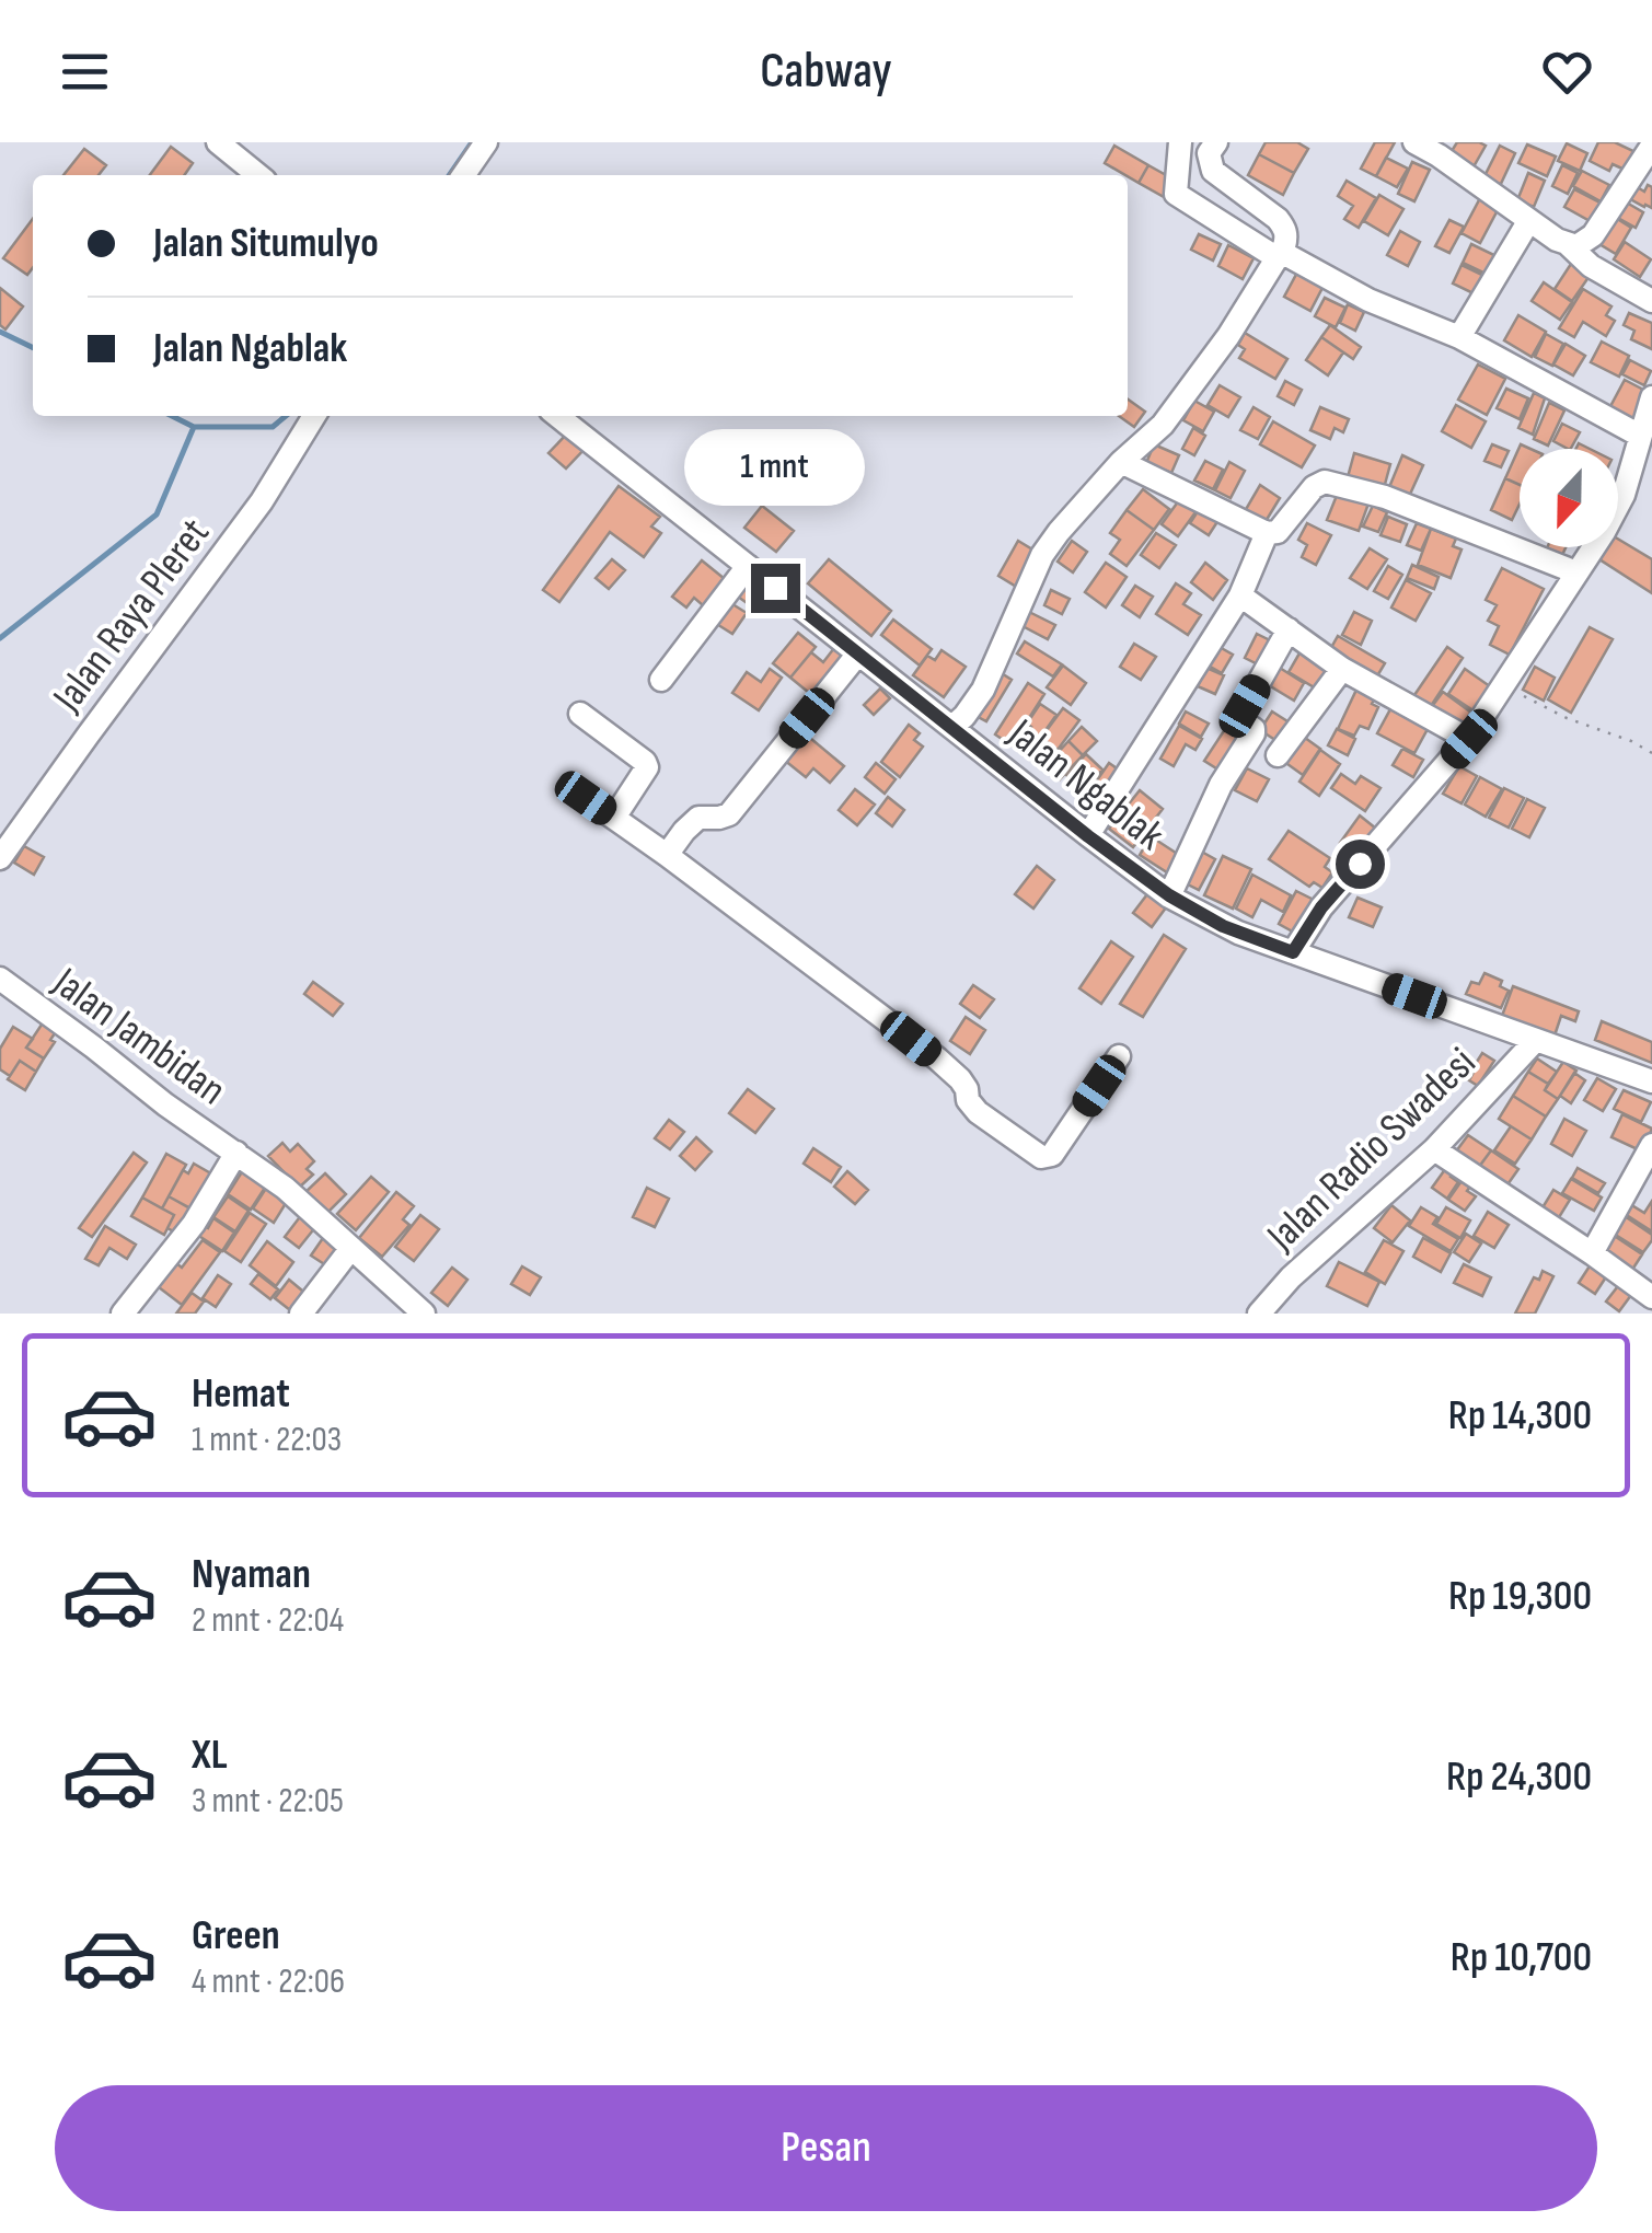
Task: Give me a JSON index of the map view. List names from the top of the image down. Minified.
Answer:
{"streets":{"street":["Jalan Raya Pleret","Jalan Ngablak","Jalan Jambidan","Jalan Radio Swadesi"]},"crossings":[["Jalan Ngablak","Jalan Radio Swadesi"]],"north":"bottom","page":{"header":"Cabway","banner":["Jalan Situmulyo","Jalan Ngablak"],"bubble":"1 mnt","list":[{"name":"Hemat","note":"1 mnt · 22:03","value":"Rp 14,300"},{"name":"Nyaman","note":"2 mnt · 22:04","value":"Rp 19,300"},{"name":"XL","note":"3 mnt · 22:05","value":"Rp 24,300"},{"name":"Green","note":"4 mnt · 22:06","value":"Rp 10,700"}],"buttons":"Pesan"}}
